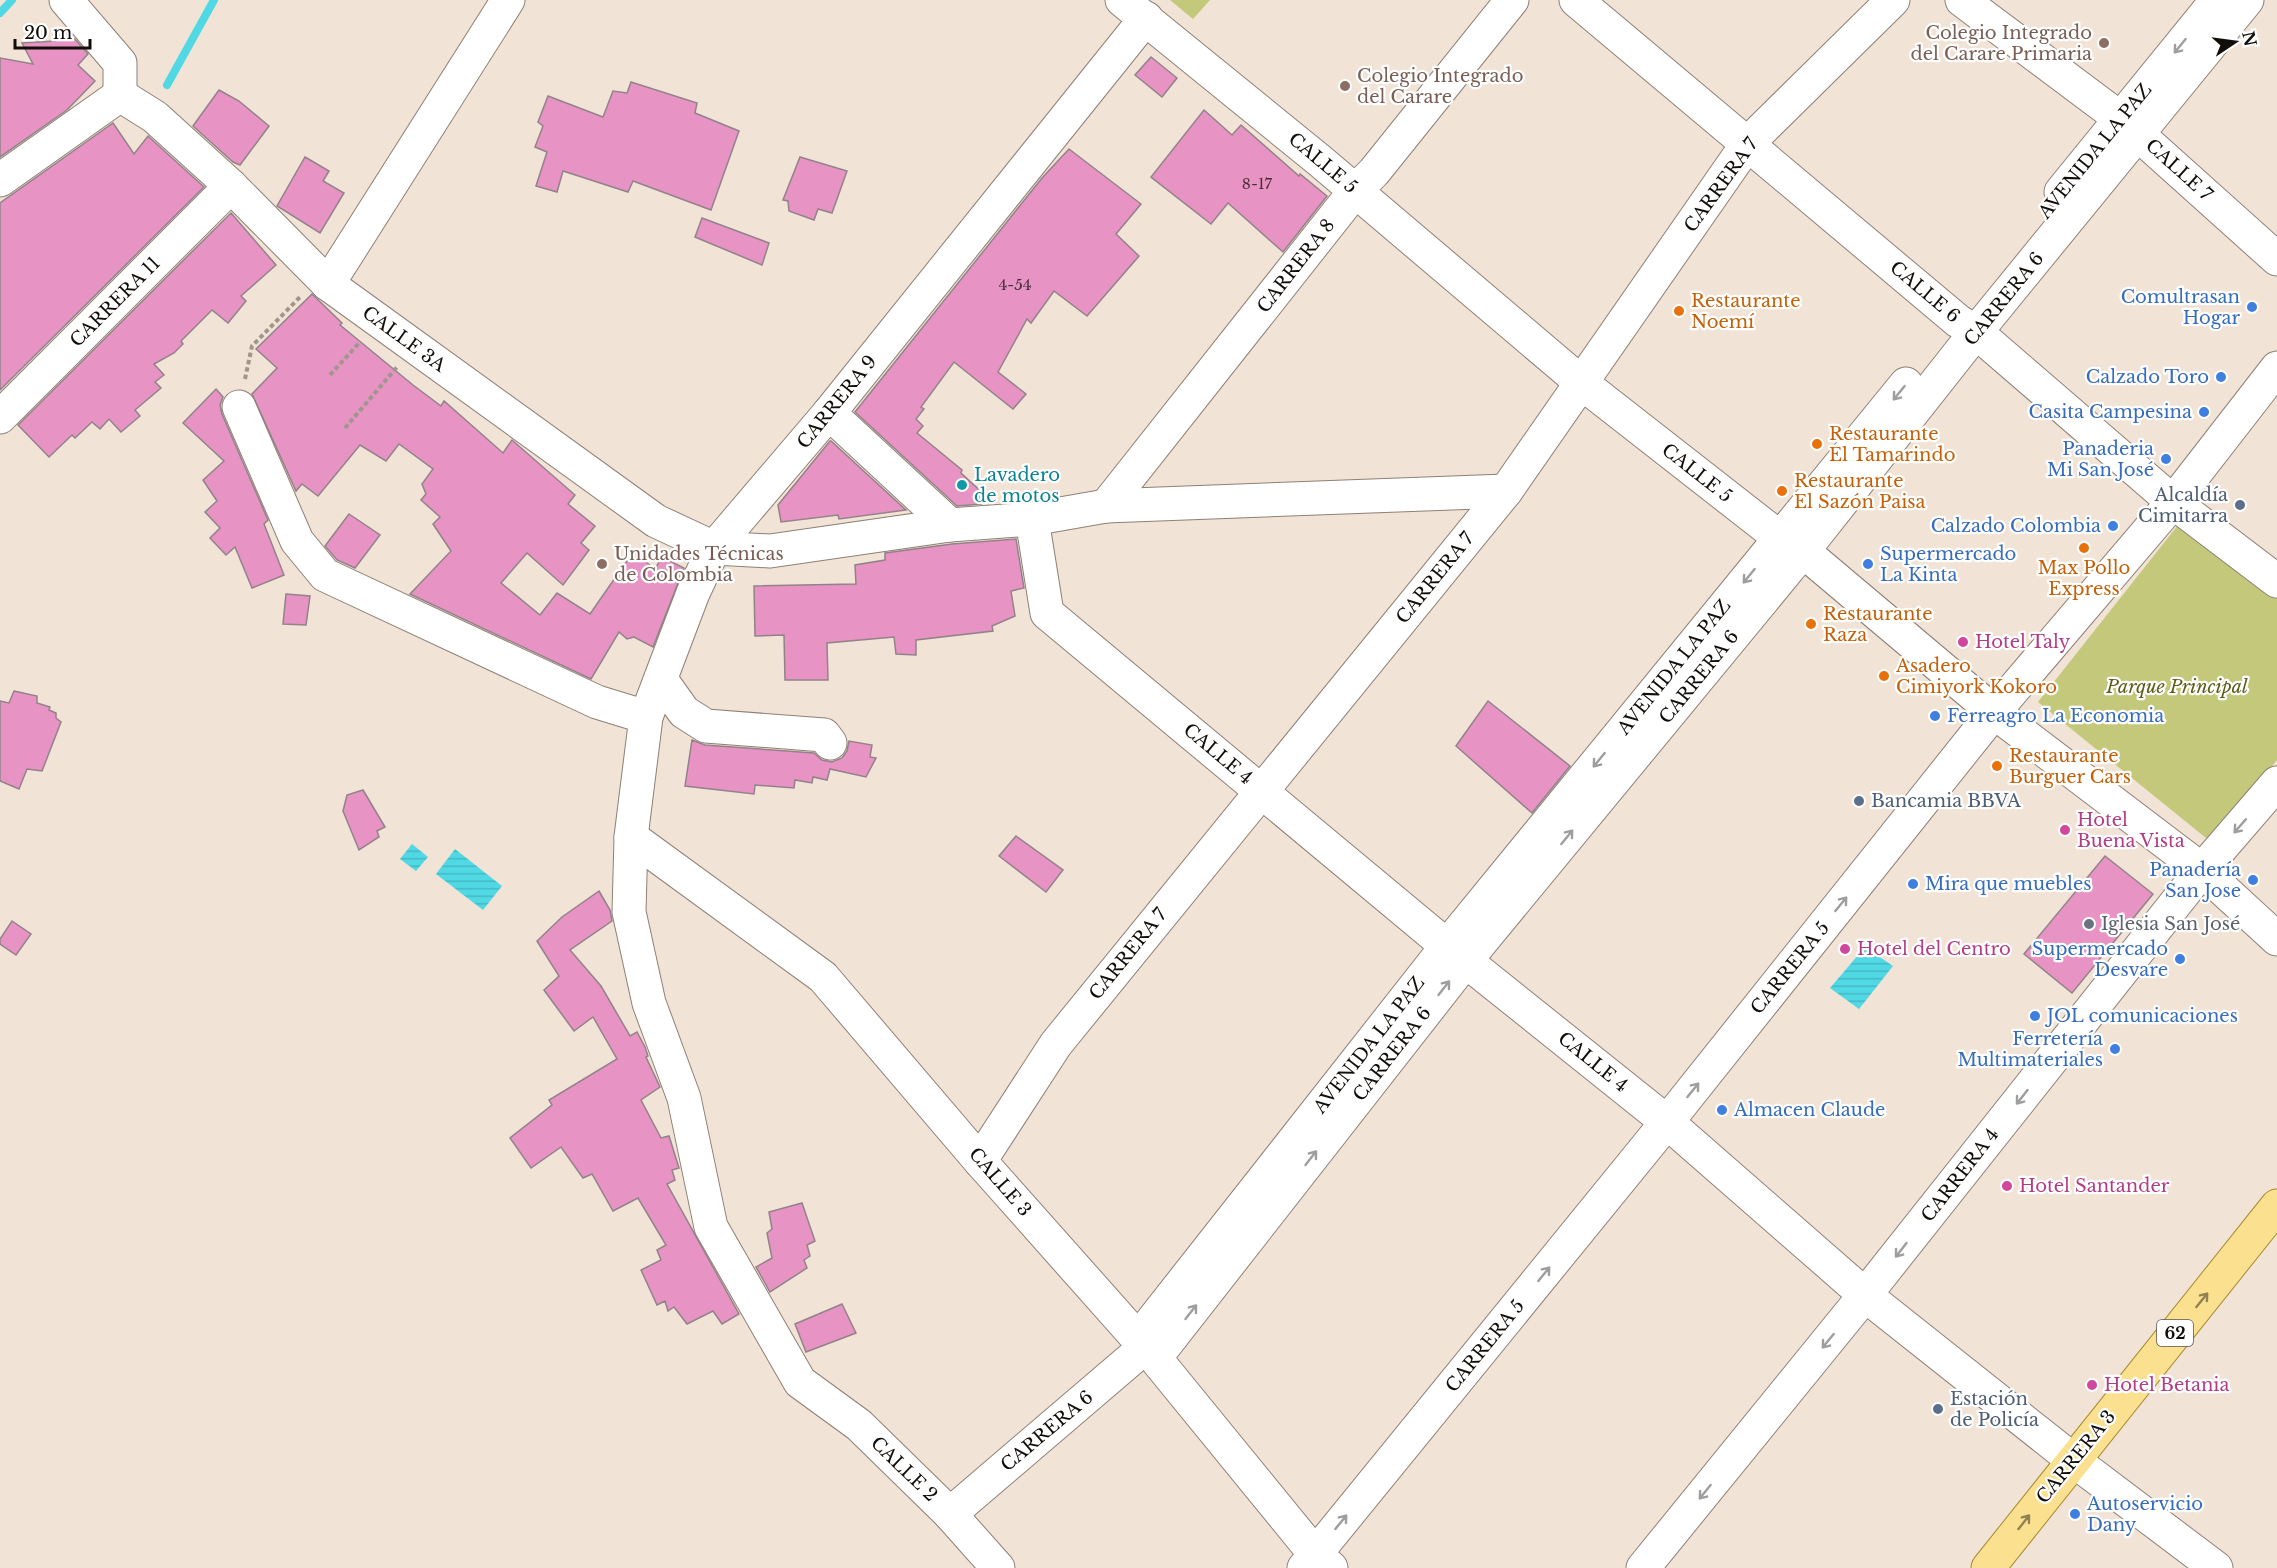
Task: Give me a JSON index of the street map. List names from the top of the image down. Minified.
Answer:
{"streets":{"main road":["62","CARRERA 3"],"street":["AVENIDA LA PAZ","CALLE 5","CALLE 7","CARRERA 7","CARRERA 8","CALLE 6","CARRERA 6","CARRERA 11","CALLE 3A","CARRERA 9","CALLE 4","CARRERA 5","CARRERA 4","CALLE 3","CALLE 2"]},"crossings":[["AVENIDA LA PAZ","CALLE 7"],["AVENIDA LA PAZ","CARRERA 6"],["CALLE 5","CARRERA 7"],["CALLE 5","CARRERA 8"],["CALLE 5","CARRERA 6"],["CALLE 5","CARRERA 9"],["CALLE 5","CARRERA 5"],["CALLE 5","CARRERA 4"],["CALLE 7","CARRERA 6"],["CARRERA 7","CALLE 6"],["CARRERA 7","CALLE 4"],["CARRERA 7","CALLE 3"],["CALLE 6","CARRERA 6"],["CALLE 6","CARRERA 5"],["CARRERA 6","CALLE 4"],["CARRERA 6","CALLE 3"],["CARRERA 6","CALLE 2"],["CARRERA 11","CALLE 3A"],["CALLE 3A","CARRERA 9"],["CARRERA 9","CALLE 3"],["CARRERA 9","CALLE 2"],["CALLE 4","CARRERA 5"],["CALLE 4","CARRERA 4"],["CALLE 4","CARRERA 3"],["CARRERA 5","CALLE 3"]],"one_way":["AVENIDA LA PAZ","CARRERA 5","CARRERA 4","CARRERA 3"],"parks":["Parque Principal"],"places":["Colegio Integrado del Carare Primaria","Colegio Integrado del Carare","Comultrasan Hogar","Restaurante Noemí","Calzado Toro","Casita Campesina","Restaurante El Tamarindo","Panaderia Mi San José","Lavadero de motos","Restaurante El Sazón Paisa","Alcaldía Cimitarra","Calzado Colombia","Max Pollo Express","Unidades Técnicas de Colombia","Supermercado La Kinta","Restaurante Raza","Hotel Taly","Asadero Cimiyork Kokoro","Ferreagro La Economia","Restaurante Burguer Cars","Bancamia BBVA","Hotel Buena Vista","Panadería San Jose","Mira que muebles","Iglesia San José","Hotel del Centro","Supermercado Desvare","JOL comunicaciones","Ferretería Multimateriales","Almacen Claude","Hotel Santander","Hotel Betania","Estación de Policía","Autoservicio Dany"],"house_numbers":["8-17","4-54"],"scale_bar":"20 m","north":"right"}
